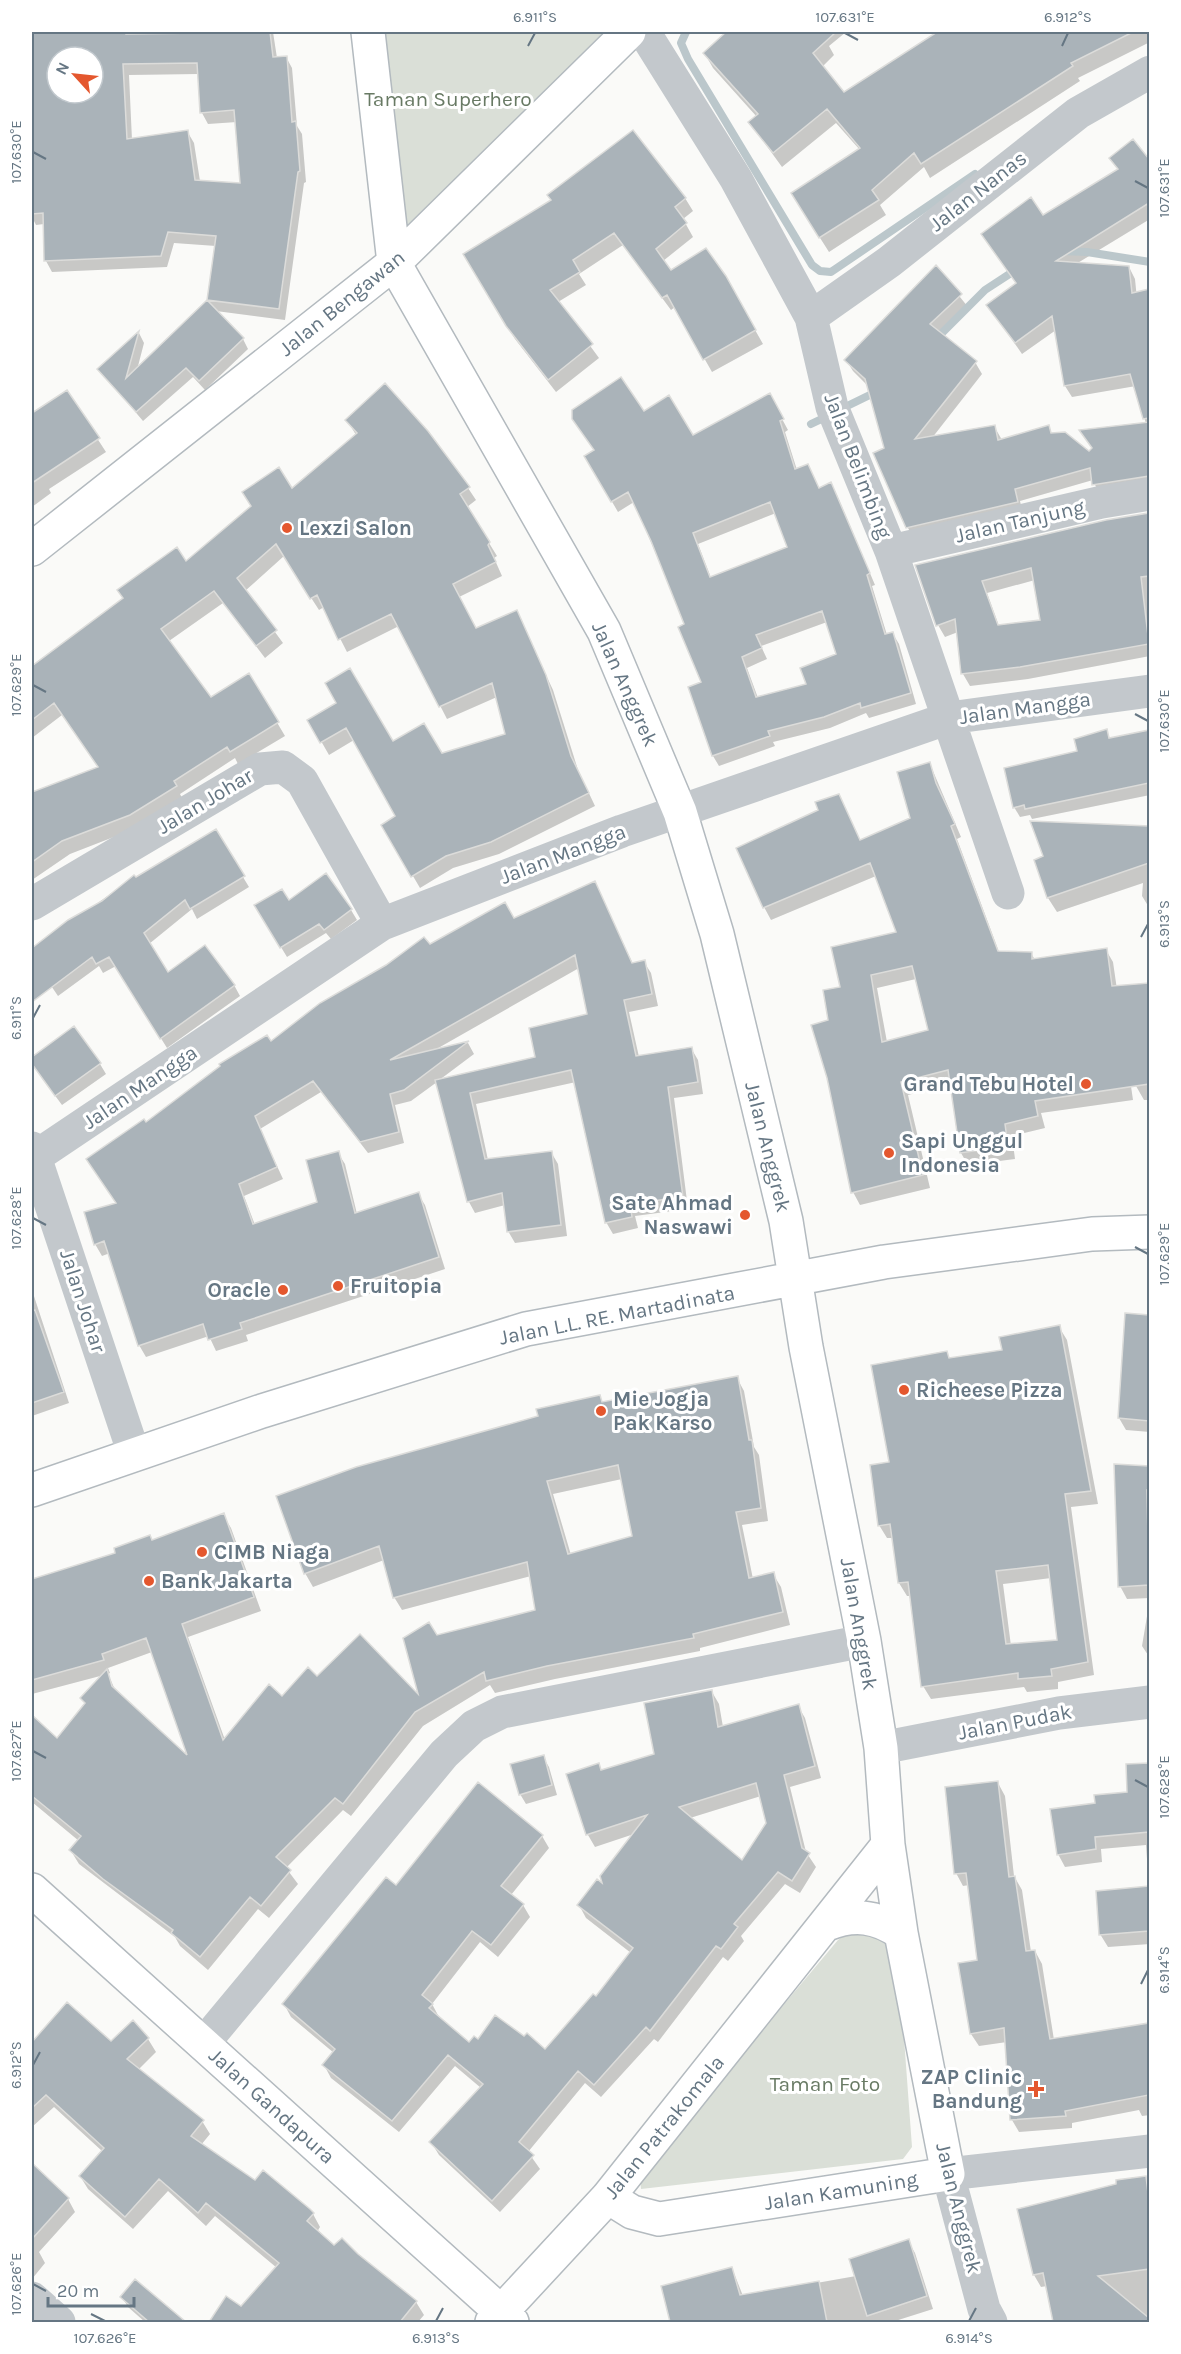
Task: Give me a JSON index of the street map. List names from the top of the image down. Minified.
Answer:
{"streets":{"street":["Jalan Nanas","Jalan Bengawan","Jalan Belimbing","Jalan Tanjung","Jalan Anggrek","Jalan Mangga","Jalan Johar","Jalan L.L. RE. Martadinata","Jalan Pudak","Jalan Gandapura","Jalan Patrakomala","Jalan Kamuning"]},"crossings":[["Jalan Nanas","Jalan Belimbing"],["Jalan Bengawan","Jalan Anggrek"],["Jalan Belimbing","Jalan Tanjung"],["Jalan Belimbing","Jalan Mangga"],["Jalan Anggrek","Jalan Mangga"],["Jalan Anggrek","Jalan L.L. RE. Martadinata"],["Jalan Anggrek","Jalan Pudak"],["Jalan Anggrek","Jalan Patrakomala"],["Jalan Anggrek","Jalan Kamuning"],["Jalan Mangga","Jalan Johar"],["Jalan Johar","Jalan L.L. RE. Martadinata"],["Jalan Gandapura","Jalan Patrakomala"],["Jalan Patrakomala","Jalan Kamuning"]],"parks":["Taman Superhero","Taman Foto"],"places":{"other":["Lexzi Salon","Grand Tebu Hotel","Sapi Unggul Indonesia","Sate Ahmad Naswawi","Fruitopia","Oracle","Richeese Pizza","Mie Jogja Pak Karso","CIMB Niaga","Bank Jakarta"],"health":["ZAP Clinic Bandung"]},"scale_bar":"20 m","north":"top left","coordinates":["6.911°S","107.631°E","6.912°S","107.630°E","107.629°E","6.913°S","107.628°E","107.627°E","6.914°S","107.626°E"]}
